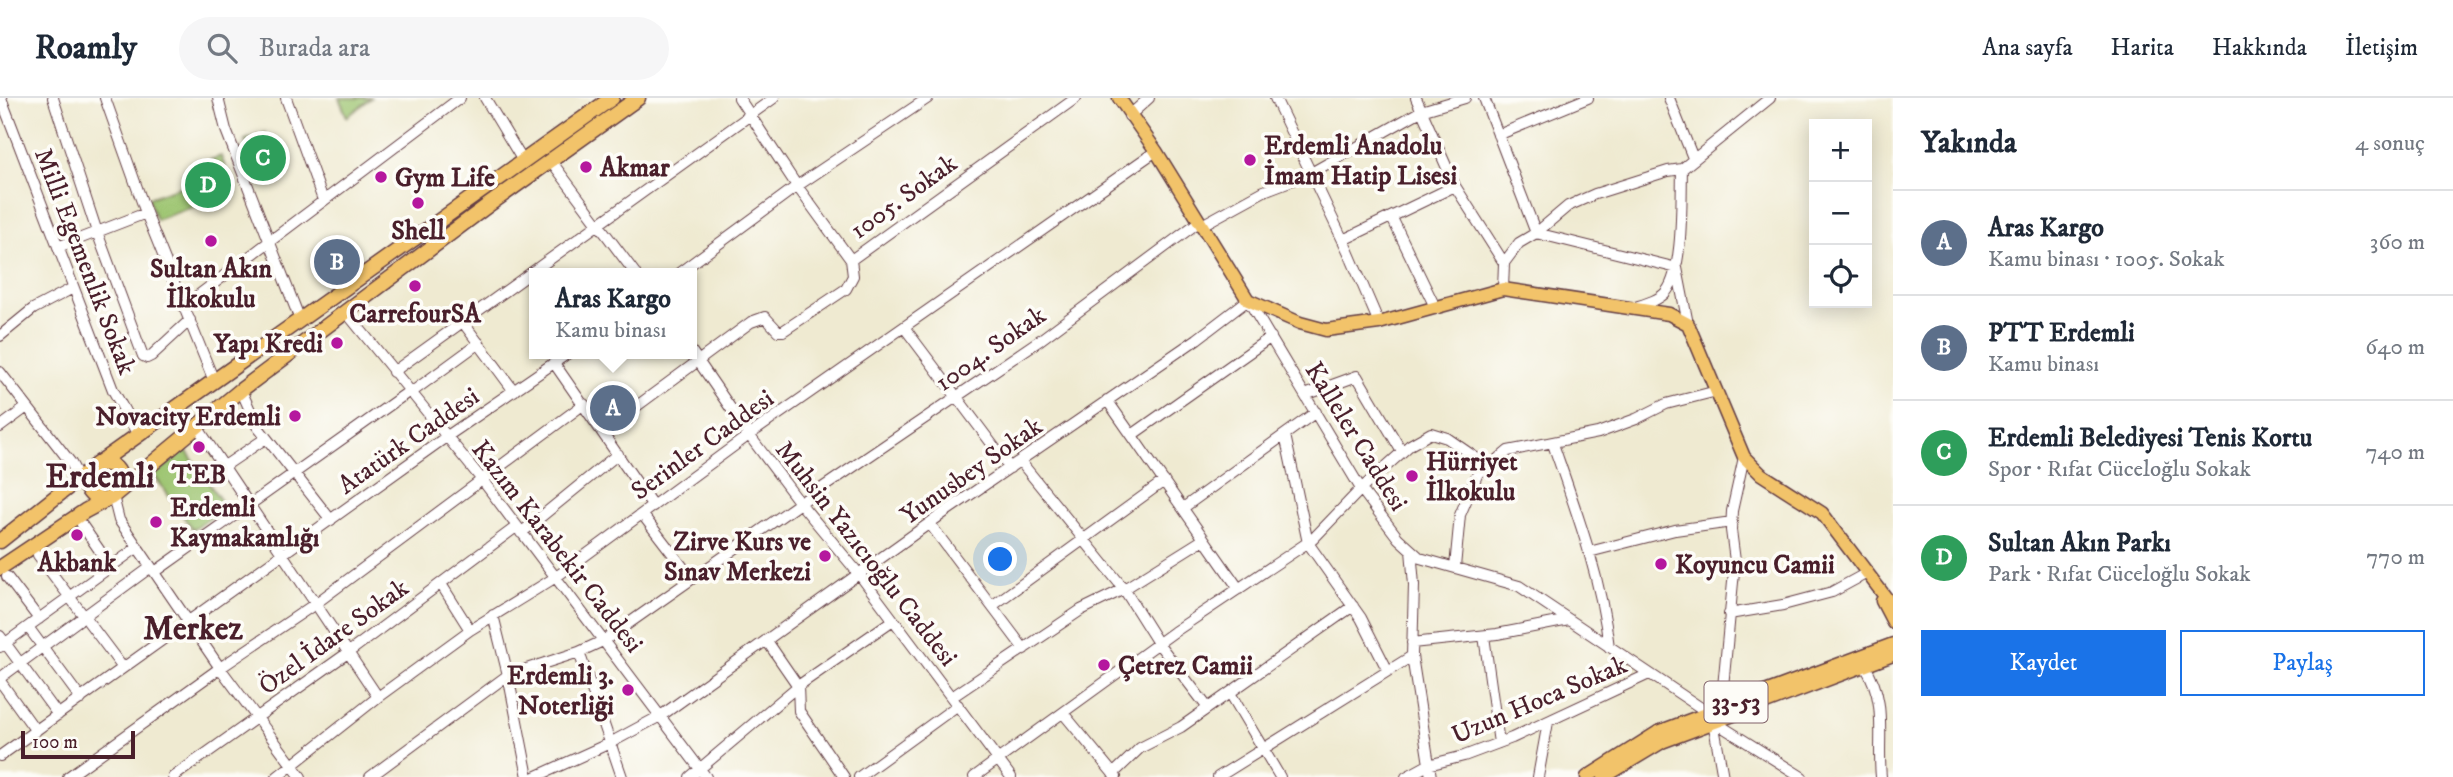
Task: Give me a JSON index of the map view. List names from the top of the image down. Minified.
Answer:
{"streets":{"main road":["33-53"],"street":["1005. Sokak","Milli Egemenlik Sokak","1004. Sokak","Kalleler Caddesi","Atatürk Caddesi","Serinler Caddesi","Yunusbey Sokak","Kazım Karabekir Caddesi","Muhsin Yazıcıoğlu Caddesi","Özel İdare Sokak","Uzun Hoca Sokak"]},"crossings":[["1005. Sokak","Muhsin Yazıcıoğlu Caddesi"],["1004. Sokak","Kazım Karabekir Caddesi"],["1004. Sokak","Muhsin Yazıcıoğlu Caddesi"],["Kalleler Caddesi","Yunusbey Sokak"],["Kalleler Caddesi","Uzun Hoca Sokak"],["Kalleler Caddesi","33-53"],["Atatürk Caddesi","Kazım Karabekir Caddesi"],["Serinler Caddesi","Kazım Karabekir Caddesi"],["Serinler Caddesi","Muhsin Yazıcıoğlu Caddesi"],["Yunusbey Sokak","Kazım Karabekir Caddesi"],["Yunusbey Sokak","Muhsin Yazıcıoğlu Caddesi"],["Kazım Karabekir Caddesi","Özel İdare Sokak"]],"districts":["Erdemli","Merkez"],"places":["Erdemli Anadolu İmam Hatip Lisesi","Akmar","Gym Life","Shell","Sultan Akın İlkokulu","CarrefourSA","Yapı Kredi","Novacity Erdemli","TEB","Hürriyet İlkokulu","Erdemli Kaymakamlığı","Akbank","Zirve Kurs ve Sınav Merkezi","Koyuncu Camii","Çetrez Camii","Erdemli 3. Noterliği"],"scale_bar":"100 m","page":{"header":"Roamly","search":"Burada ara","nav":["Ana sayfa","Harita","Hakkında","İletişim"],"heading":["Yakında","4 sonuç"],"map_buttons":["+","−"],"pins":["C","D","B","A"],"list":[{"mark":"A","name":"Aras Kargo","note":"Kamu binası · 1005. Sokak","value":"360 m"},{"mark":"B","name":"PTT Erdemli","note":"Kamu binası","value":"640 m"},{"mark":"C","name":"Erdemli Belediyesi Tenis Kortu","note":"Spor · Rıfat Cüceloğlu Sokak","value":"740 m"},{"mark":"D","name":"Sultan Akın Parkı","note":"Park · Rıfat Cüceloğlu Sokak","value":"770 m"}],"popup":["Aras Kargo","Kamu binası"],"buttons":["Kaydet","Paylaş"],"scale":"100 m"}}
